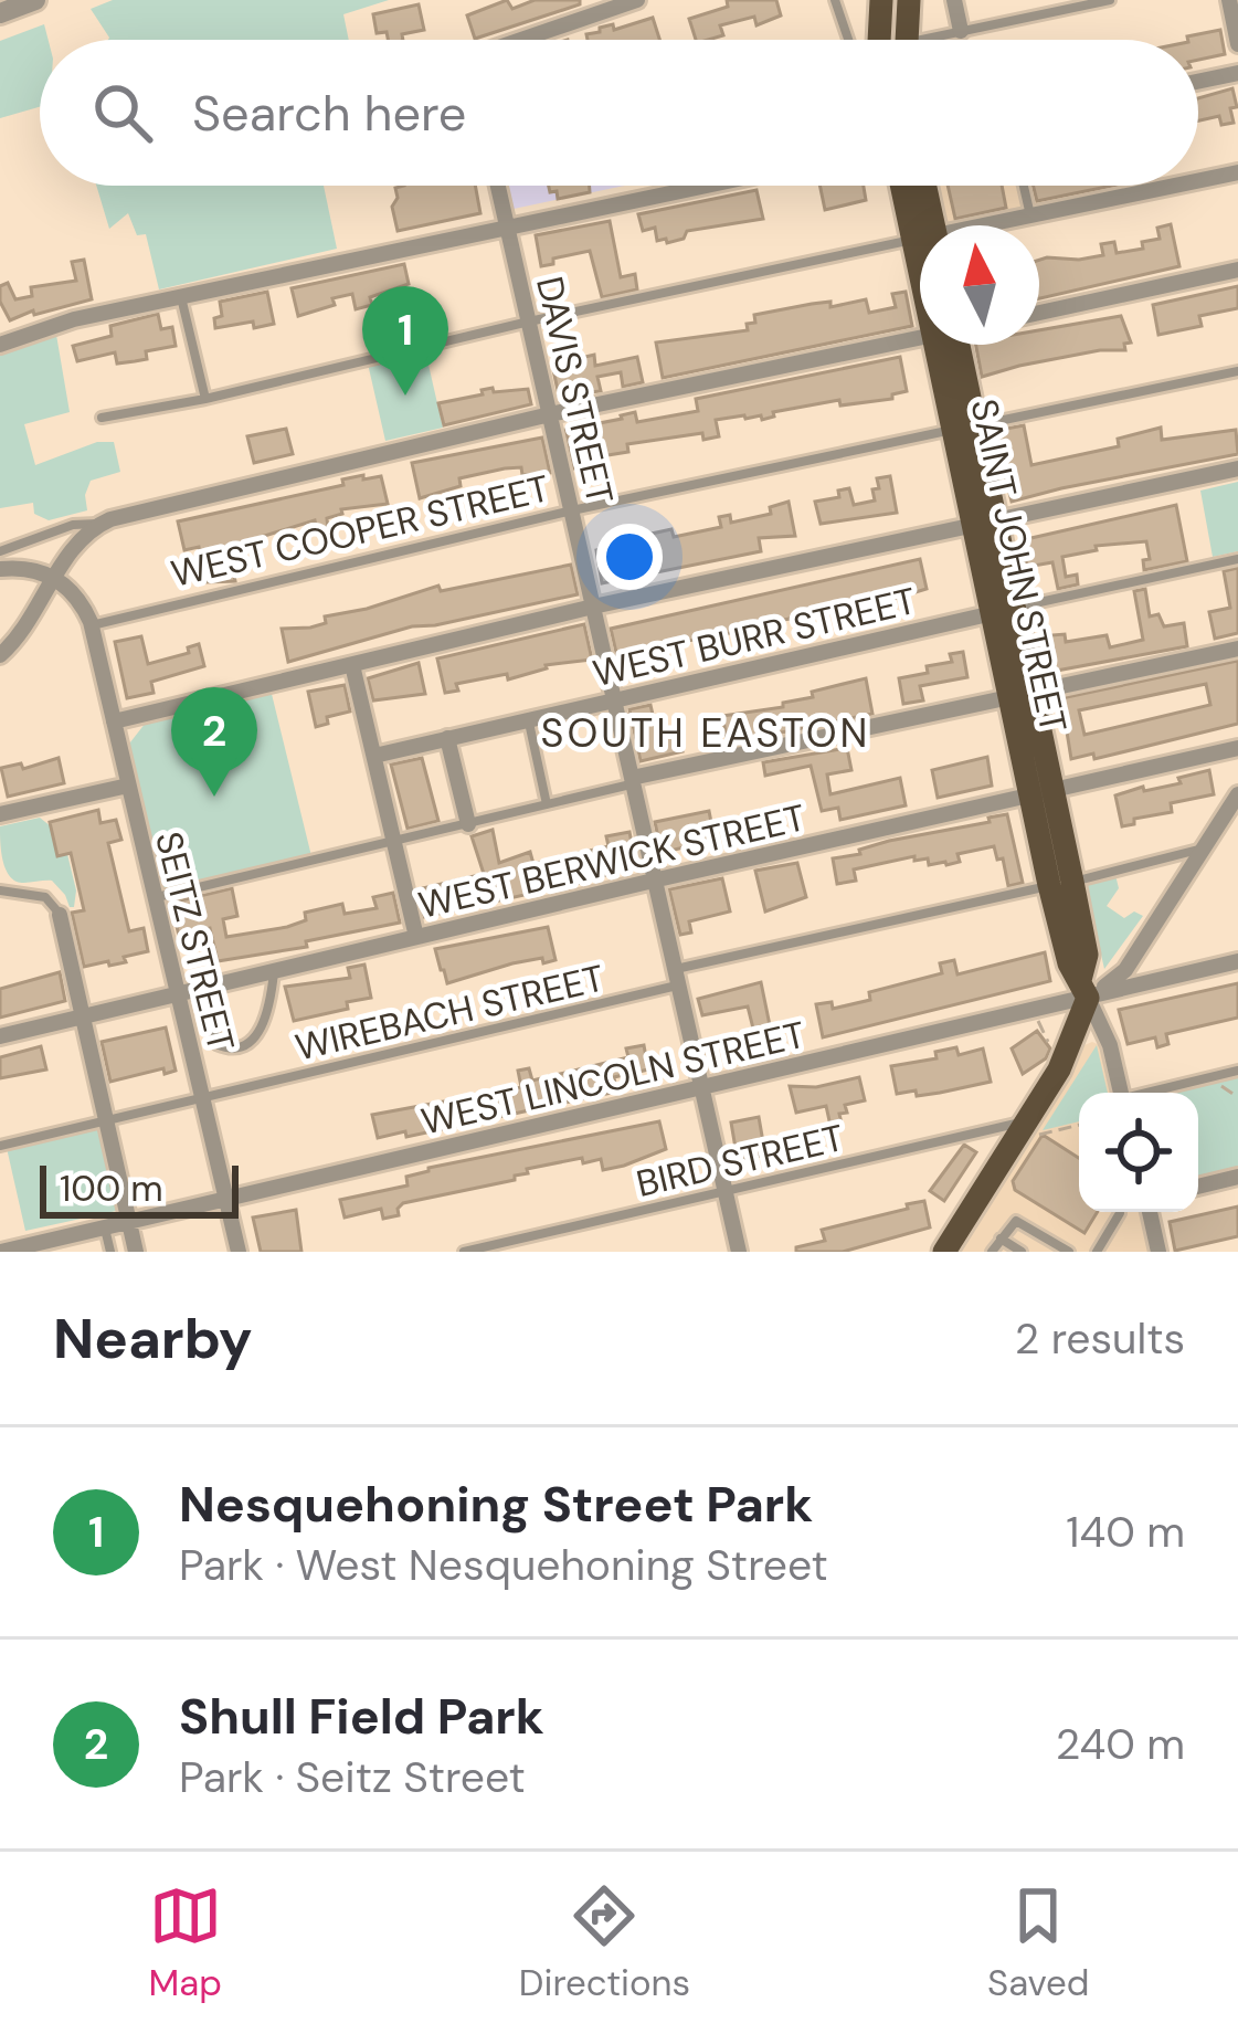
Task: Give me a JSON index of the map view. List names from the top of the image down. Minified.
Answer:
{"streets":{"main road":["SAINT JOHN STREET"],"street":["DAVIS STREET","WEST BURR STREET","WEST BERWICK STREET","SEITZ STREET","WEST LINCOLN STREET"],"lane":["WEST COOPER STREET","WIREBACH STREET","BIRD STREET"]},"crossings":[["DAVIS STREET","WEST COOPER STREET"],["DAVIS STREET","WEST BURR STREET"],["DAVIS STREET","WEST BERWICK STREET"],["DAVIS STREET","WIREBACH STREET"],["DAVIS STREET","WEST LINCOLN STREET"],["DAVIS STREET","BIRD STREET"],["WEST COOPER STREET","SAINT JOHN STREET"],["WEST COOPER STREET","SEITZ STREET"],["SAINT JOHN STREET","WEST BURR STREET"],["SAINT JOHN STREET","WEST BERWICK STREET"],["SAINT JOHN STREET","WIREBACH STREET"],["SAINT JOHN STREET","WEST LINCOLN STREET"],["WEST BERWICK STREET","SEITZ STREET"],["SEITZ STREET","WIREBACH STREET"],["SEITZ STREET","WEST LINCOLN STREET"]],"districts":["SOUTH EASTON"],"scale_bar":"100 m","north":"top","page":{"search":"Search here","pins":["1","2"],"scale":"100 m","heading":["Nearby","2 results"],"list":[{"mark":"1","name":"Nesquehoning Street Park","note":"Park · West Nesquehoning Street","value":"140 m"},{"mark":"2","name":"Shull Field Park","note":"Park · Seitz Street","value":"240 m"}],"nav":["Map","Directions","Saved"]}}
